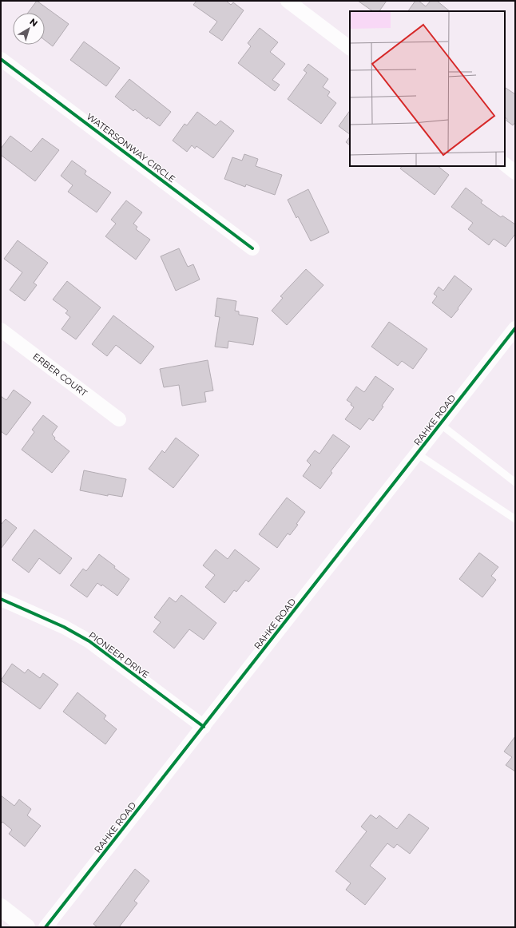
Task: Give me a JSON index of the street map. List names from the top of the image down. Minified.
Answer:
{"streets":{"street":["WATERSONWAY CIRCLE","ERBER COURT","RAHKE ROAD","PIONEER DRIVE"]},"crossings":[["RAHKE ROAD","PIONEER DRIVE"]],"north":"top right"}
